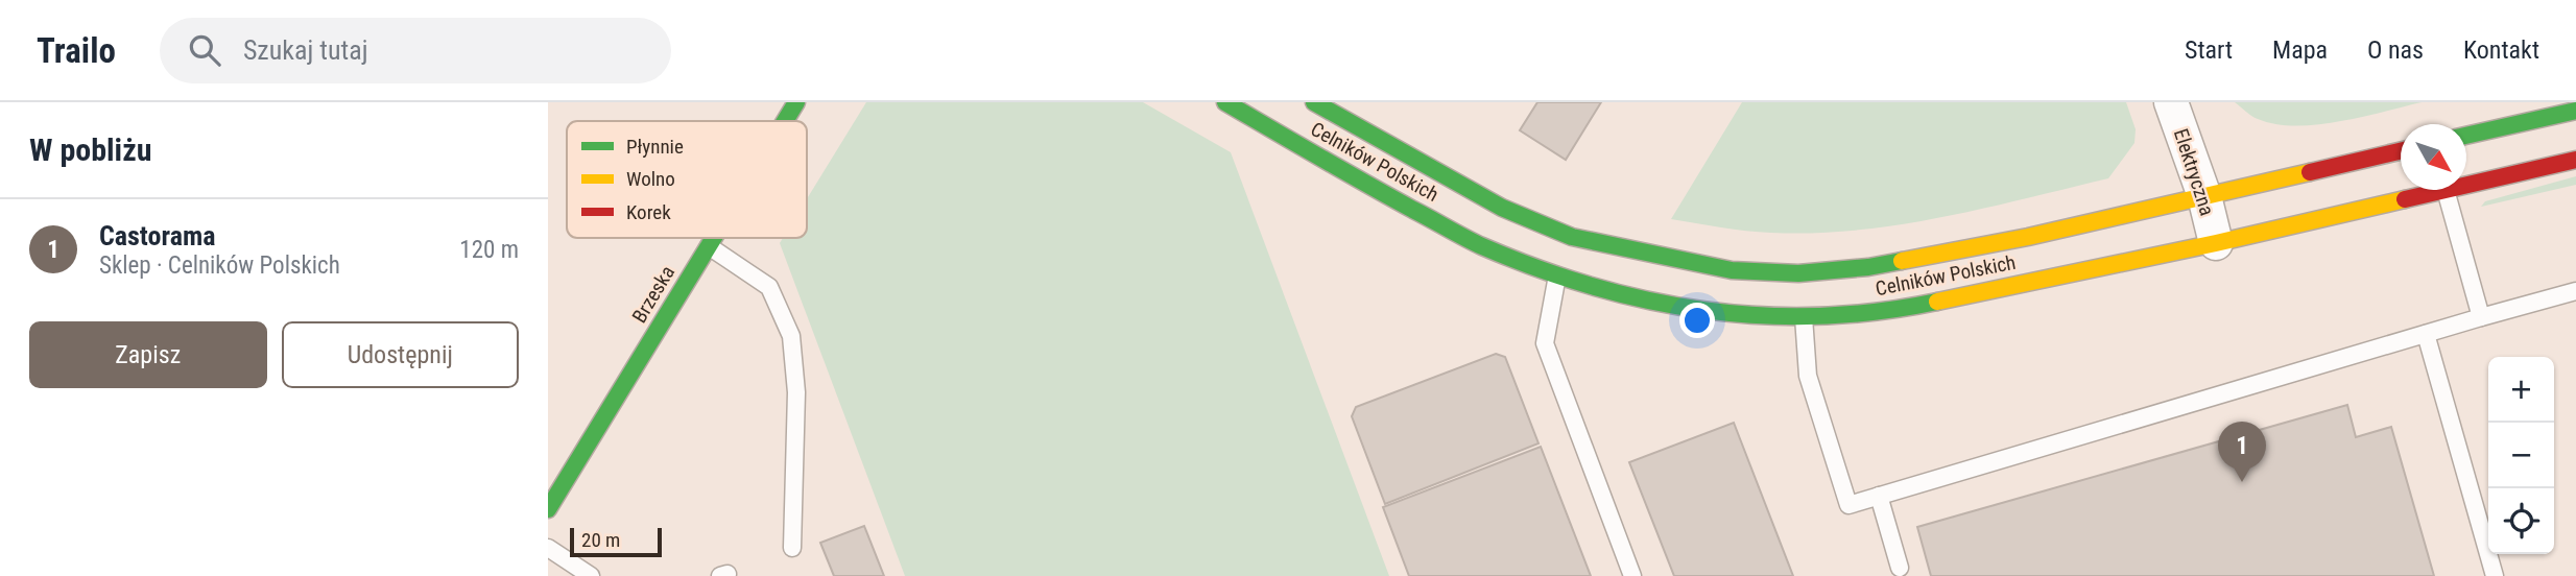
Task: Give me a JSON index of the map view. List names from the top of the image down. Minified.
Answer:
{"streets":{"street":["Celników Polskich","Elektryczna","Brzeska"]},"crossings":[["Celników Polskich","Elektryczna"]],"legend":["Płynnie","Wolno","Korek"],"scale_bar":"20 m","north":"bottom right","page":{"header":"Trailo","search":"Szukaj tutaj","nav":["Start","Mapa","O nas","Kontakt"],"heading":"W pobliżu","list":[{"mark":"1","name":"Castorama","note":"Sklep · Celników Polskich","value":"120 m"}],"buttons":["Zapisz","Udostępnij"],"map_buttons":["+","−"],"pins":"1","scale":"20 m"}}
